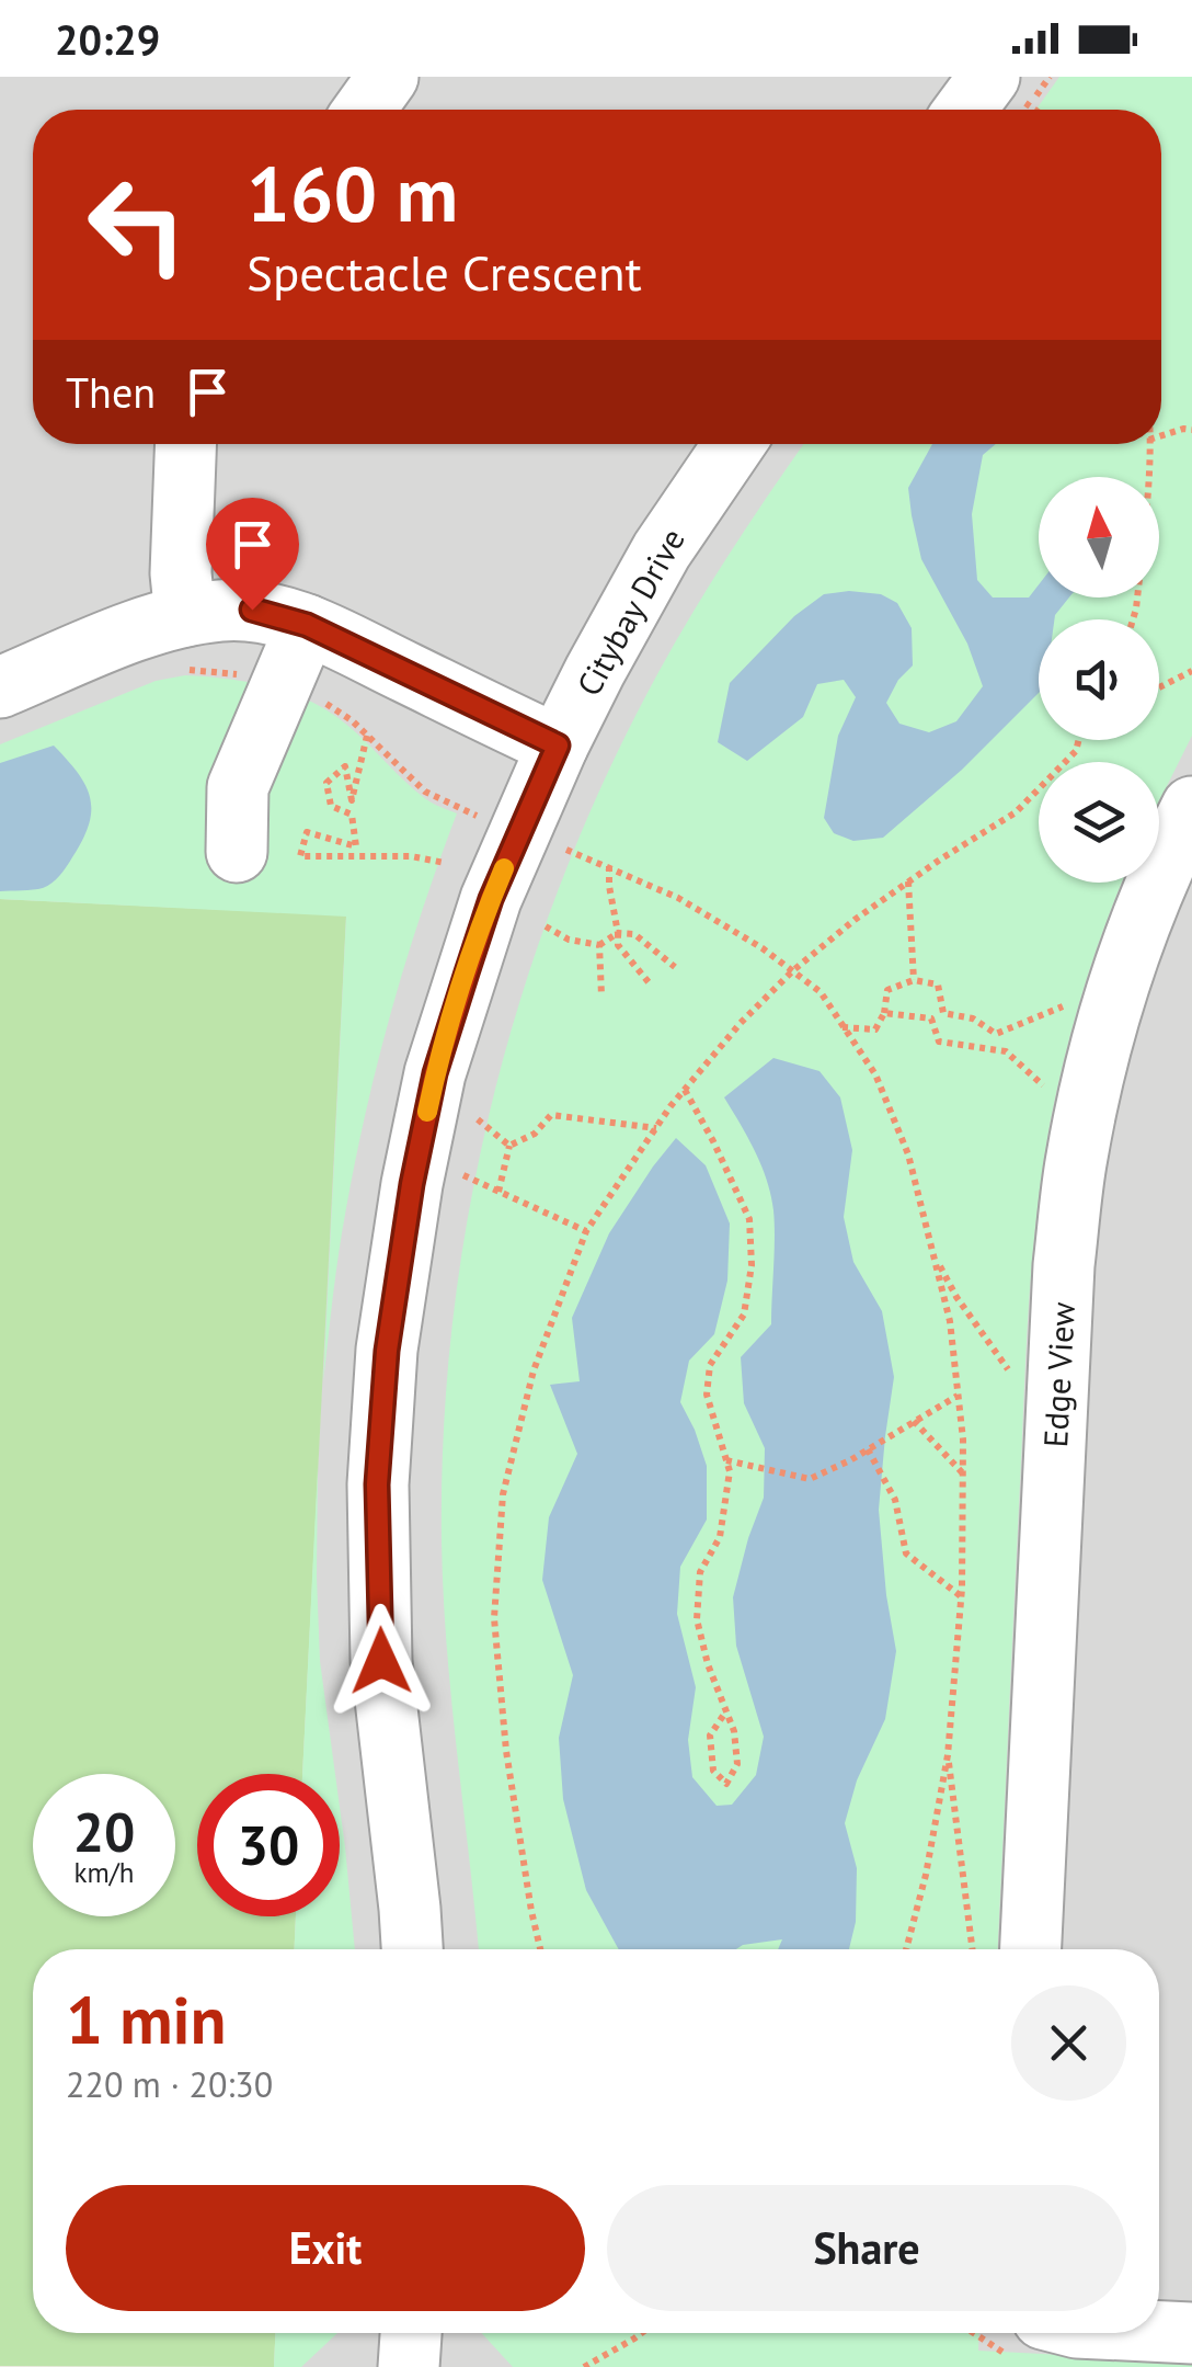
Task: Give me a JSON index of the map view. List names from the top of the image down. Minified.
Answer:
{"streets":{"street":["Citybay Drive","Edge View"]},"north":"top","page":{"status":"20:29","turn":["160 m","Spectacle Crescent"],"then":"Then","speed":"20 km/h","limit":"30","heading":["1 min","220 m · 20:30"],"buttons":["Exit","Share"]}}
